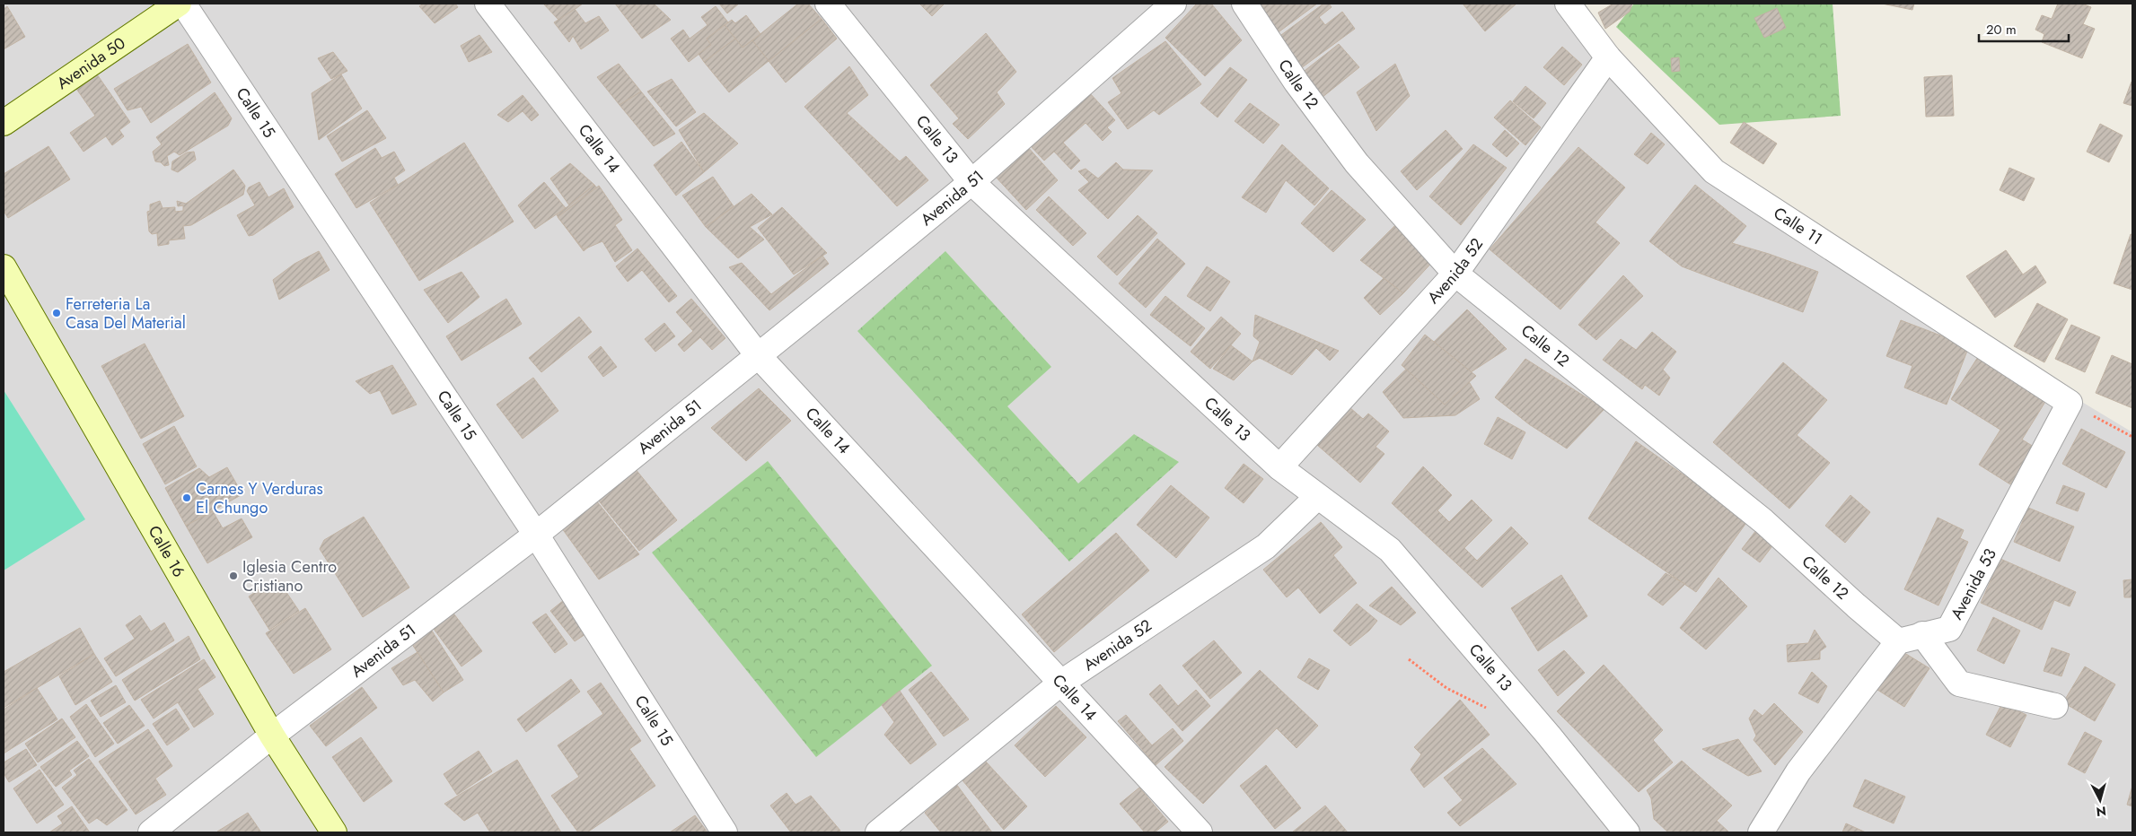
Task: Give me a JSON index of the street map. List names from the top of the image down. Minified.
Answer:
{"streets":{"street":["Avenida 50","Calle 12","Calle 15","Calle 13","Calle 14","Avenida 51","Calle 11","Avenida 52","Calle 16","Avenida 53"]},"crossings":[["Calle 12","Avenida 52"],["Calle 12","Avenida 53"],["Calle 15","Avenida 51"],["Calle 13","Avenida 51"],["Calle 13","Avenida 52"],["Calle 14","Avenida 51"],["Calle 14","Avenida 52"],["Avenida 51","Calle 16"],["Calle 11","Avenida 52"],["Calle 11","Avenida 53"]],"places":["Ferreteria La Casa Del Material","Carnes Y Verduras El Chungo","Iglesia Centro Cristiano"],"scale_bar":"20 m","north":"bottom"}
